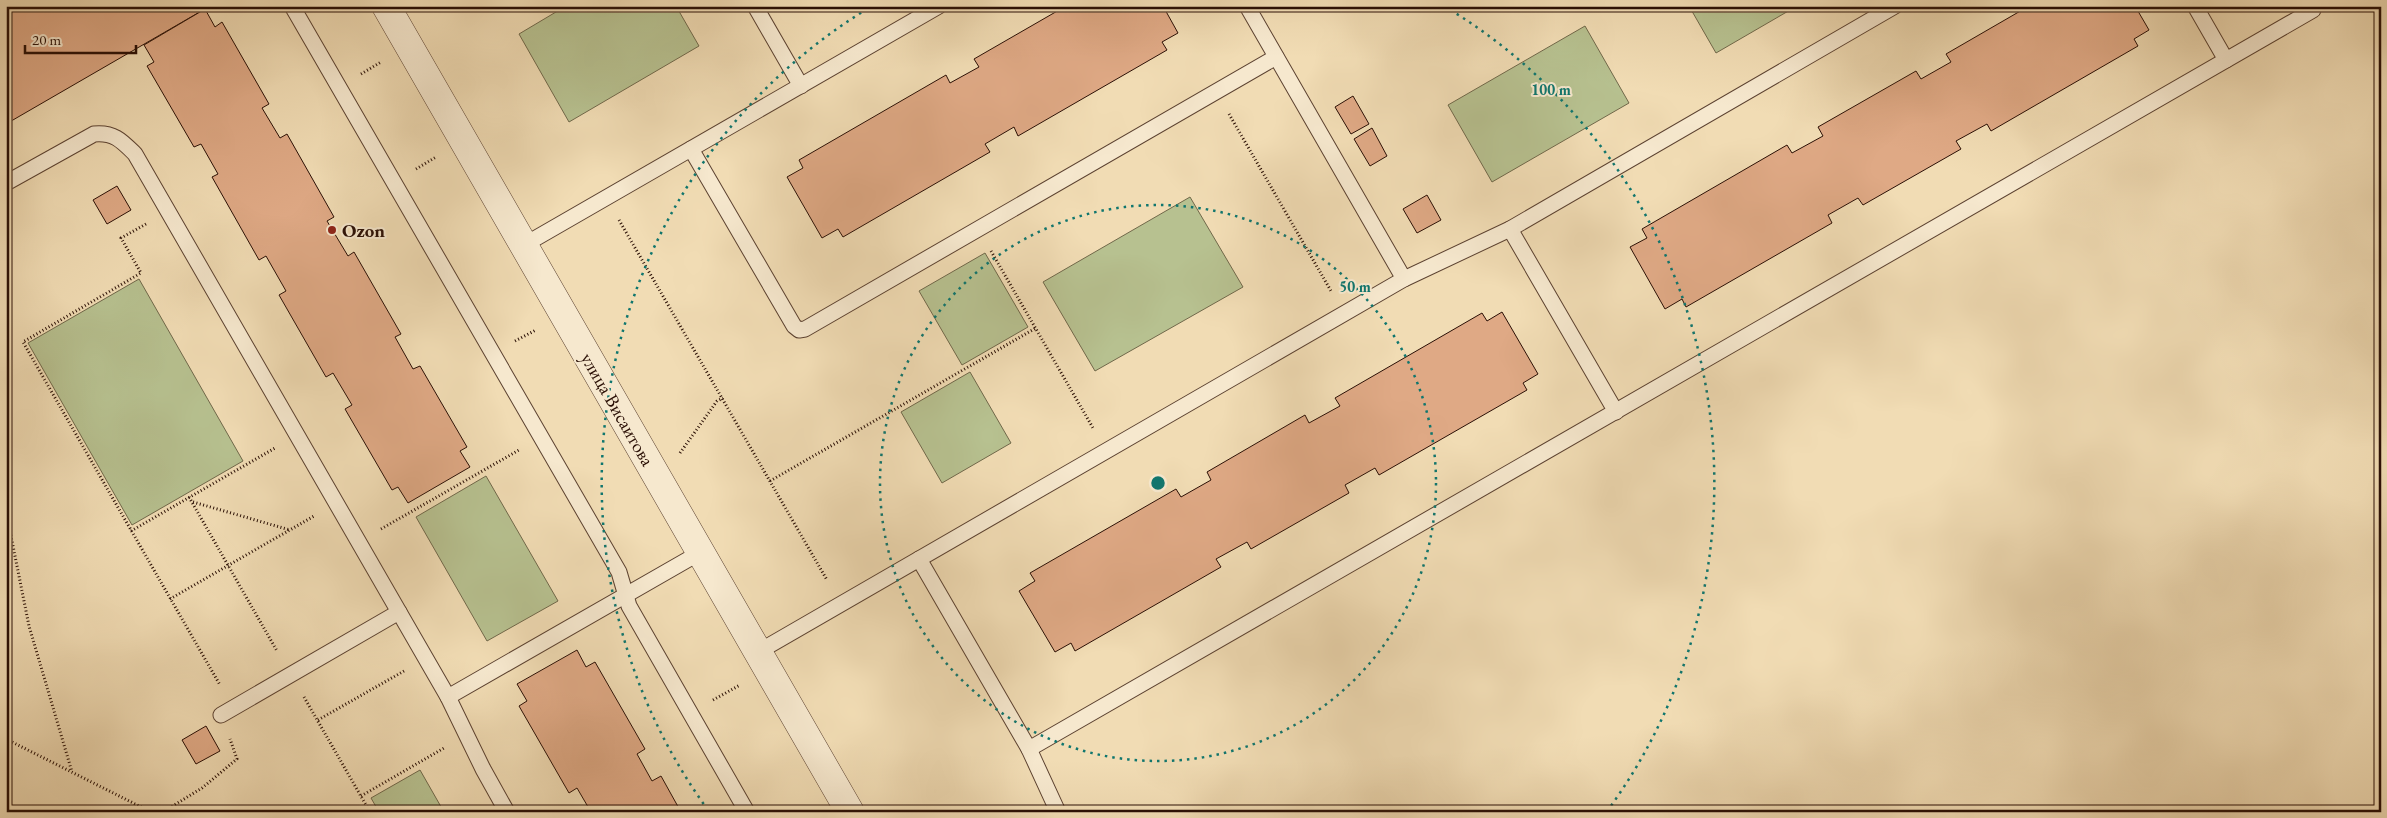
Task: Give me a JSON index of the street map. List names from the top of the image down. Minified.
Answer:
{"streets":{"street":["улица Висаитова"]},"places":["Ozon"],"scale_bar":"20 m","rings":["100 m","50 m"]}
